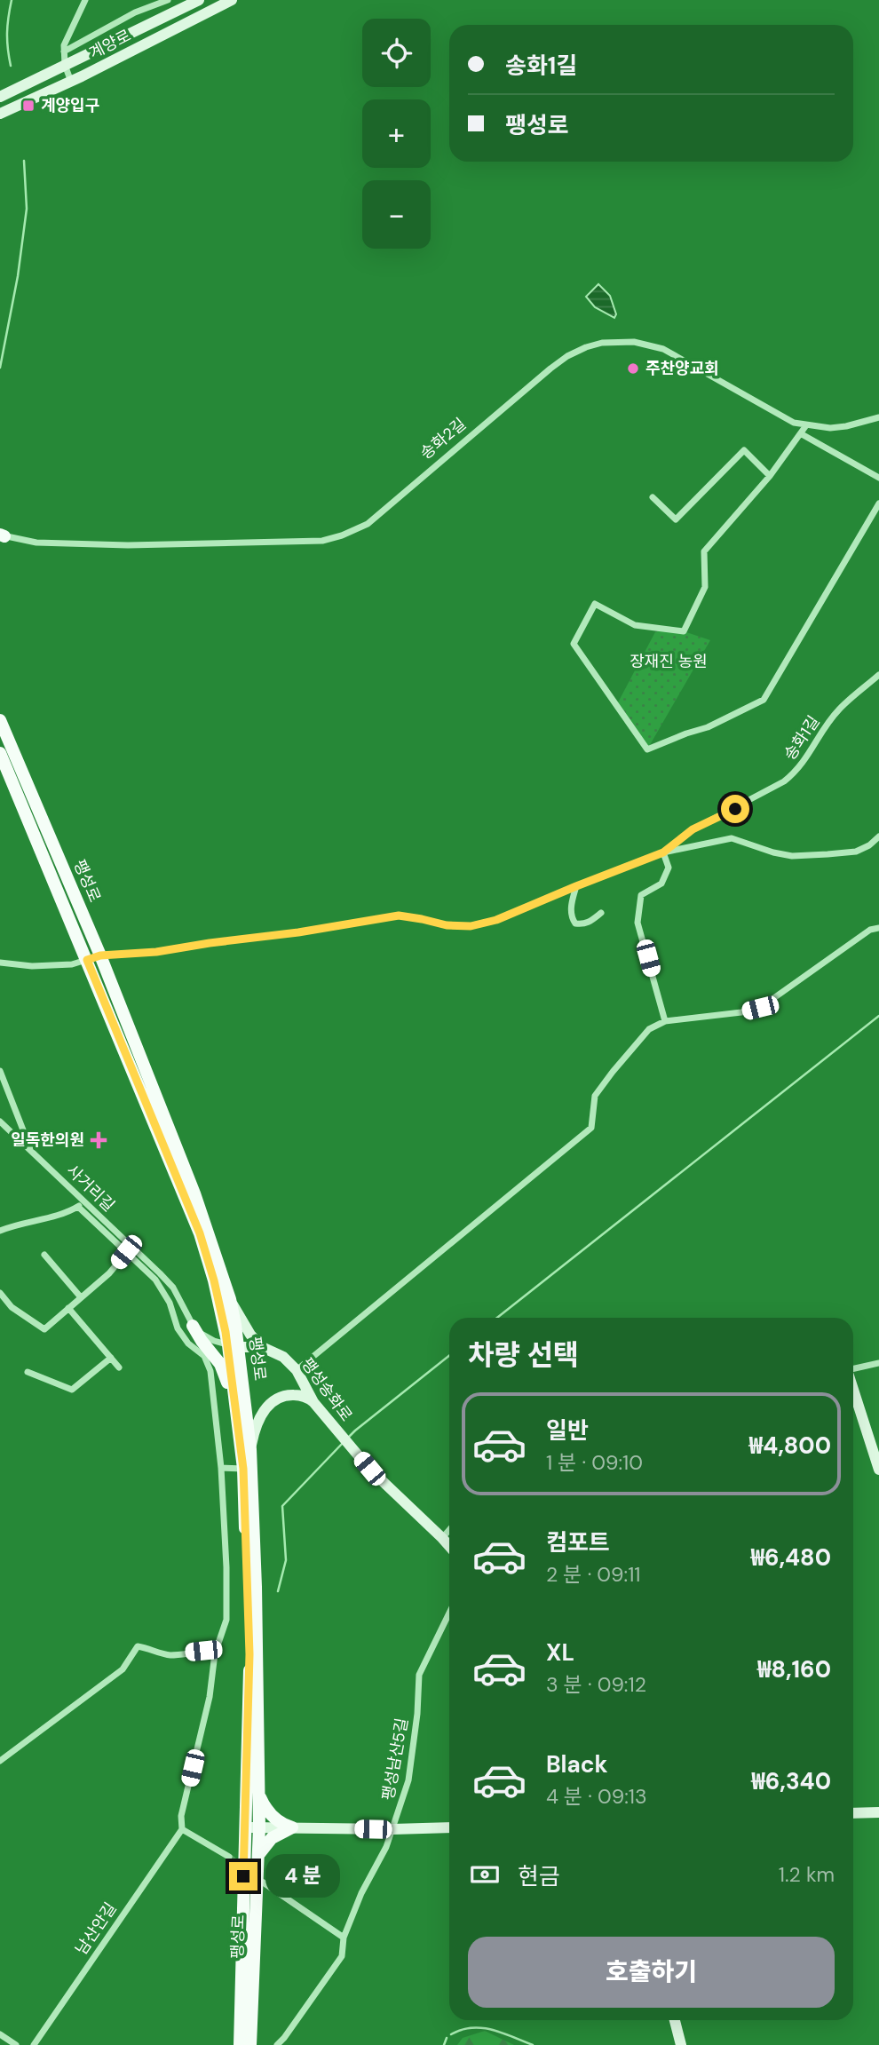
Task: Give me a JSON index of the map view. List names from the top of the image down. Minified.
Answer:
{"streets":{"main road":["계양로","팽성로","팽성송화로"],"street":["송화2길","송화1길","사거리길","팽성남산5길","남산안길"]},"crossings":[["송화1길","팽성로"]],"parks":["장재진 농원"],"places":{"transit":["계양입구"],"other":["주찬양교회"],"health":["일독한의원"]},"page":{"map_buttons":["+","−"],"banner":["송화1길","팽성로"],"heading":"차량 선택","list":[{"name":"일반","note":"1 분 · 09:10","value":"₩4,800"},{"name":"컴포트","note":"2 분 · 09:11","value":"₩6,480"},{"name":"XL","note":"3 분 · 09:12","value":"₩8,160"},{"name":"Black","note":"4 분 · 09:13","value":"₩6,340"}],"pay":["현금","1.2 km"],"bubble":"4 분","buttons":"호출하기"}}
